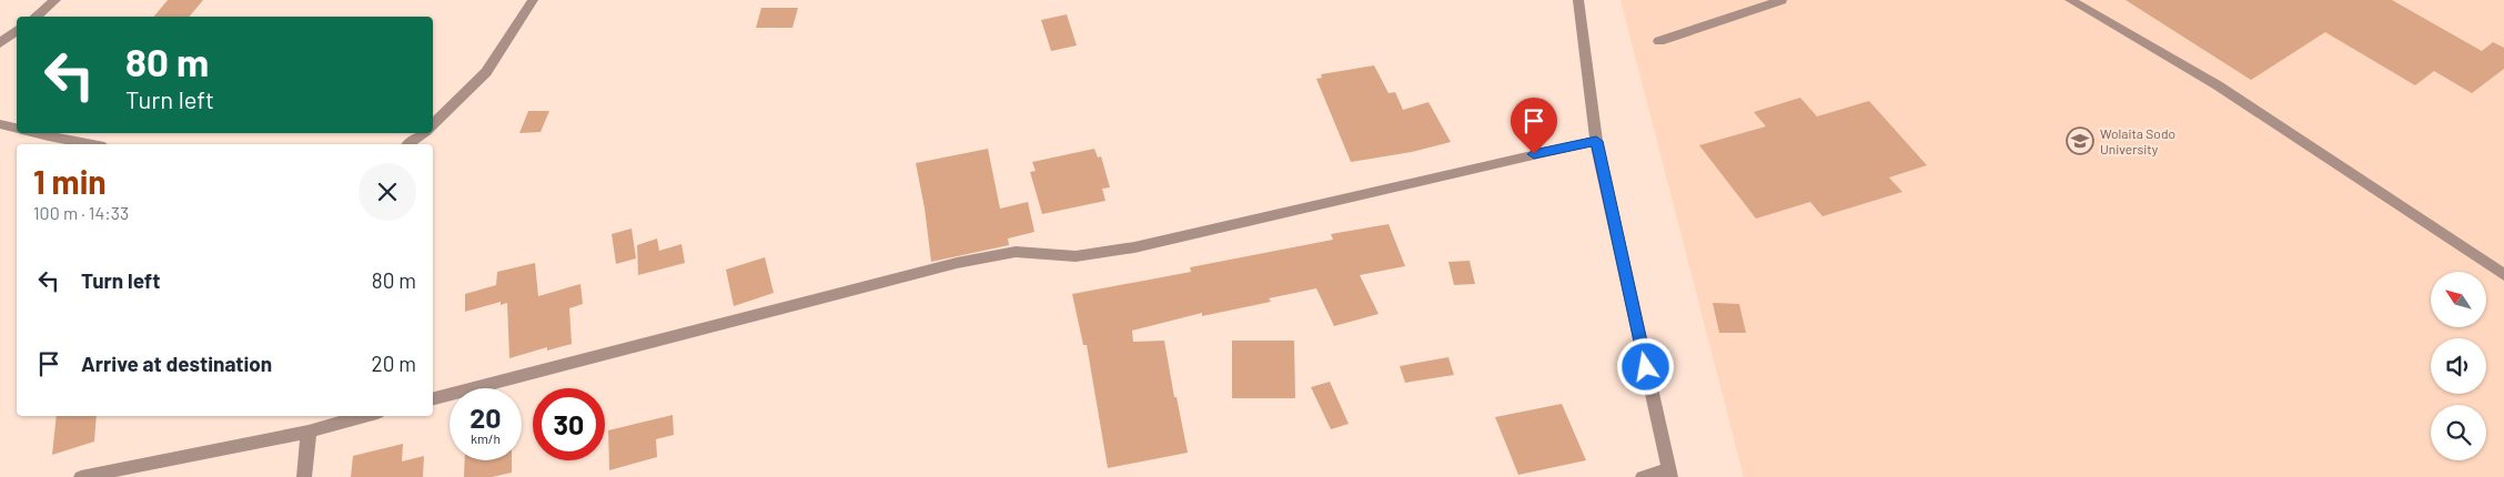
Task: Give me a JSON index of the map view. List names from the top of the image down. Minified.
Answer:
{"places":{"school or university":["Wolaita Sodo University"]},"north":"top left","page":{"turn":["80 m","Turn left"],"heading":["1 min","100 m · 14:33"],"list":[{"name":"Turn left","value":"80 m"},{"name":"Arrive at destination","value":"20 m"}],"speed":"20 km/h","limit":"30"}}
